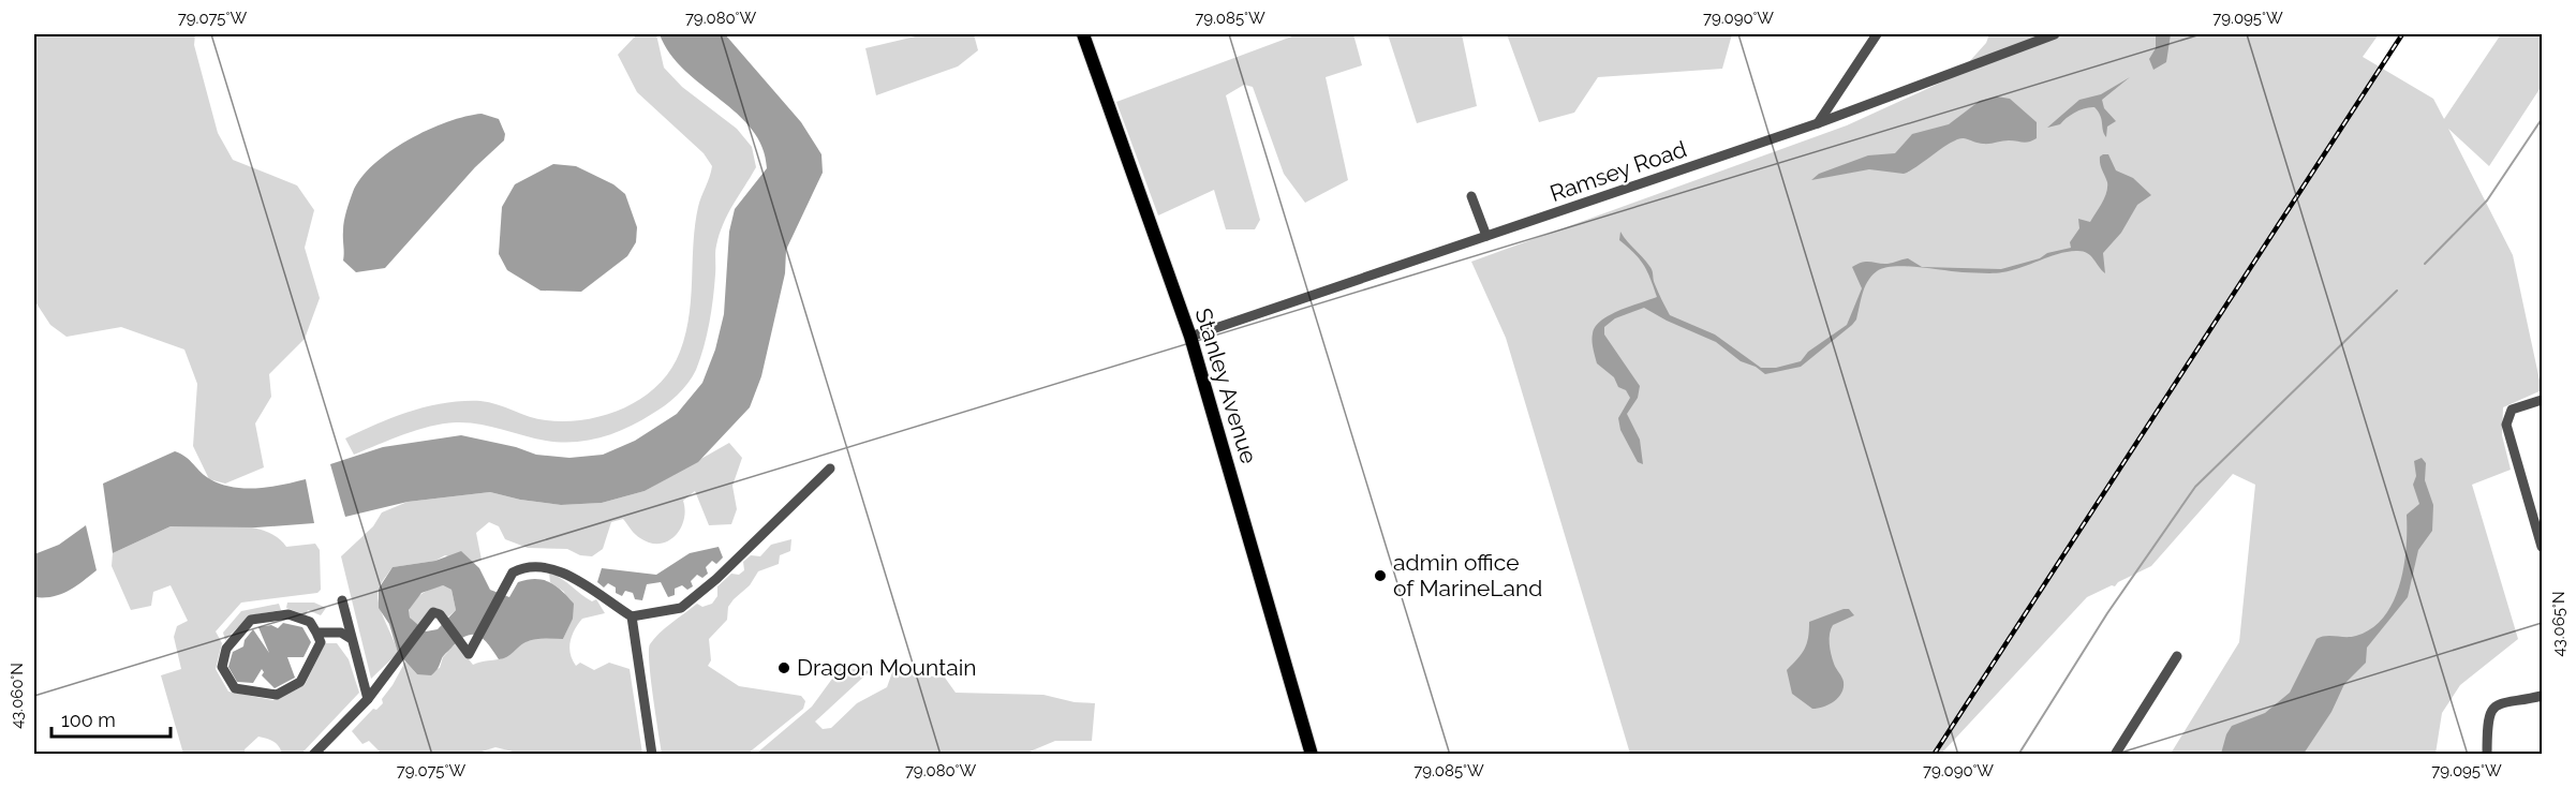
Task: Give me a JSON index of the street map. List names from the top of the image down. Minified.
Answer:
{"streets":{"main road":["Stanley Avenue"],"street":["Ramsey Road"]},"crossings":[["Ramsey Road","Stanley Avenue"]],"places":["admin office of MarineLand","Dragon Mountain"],"scale_bar":"100 m","coordinates":["79.075°W","79.080°W","79.085°W","79.090°W","79.095°W","43.065°N","43.060°N"]}
